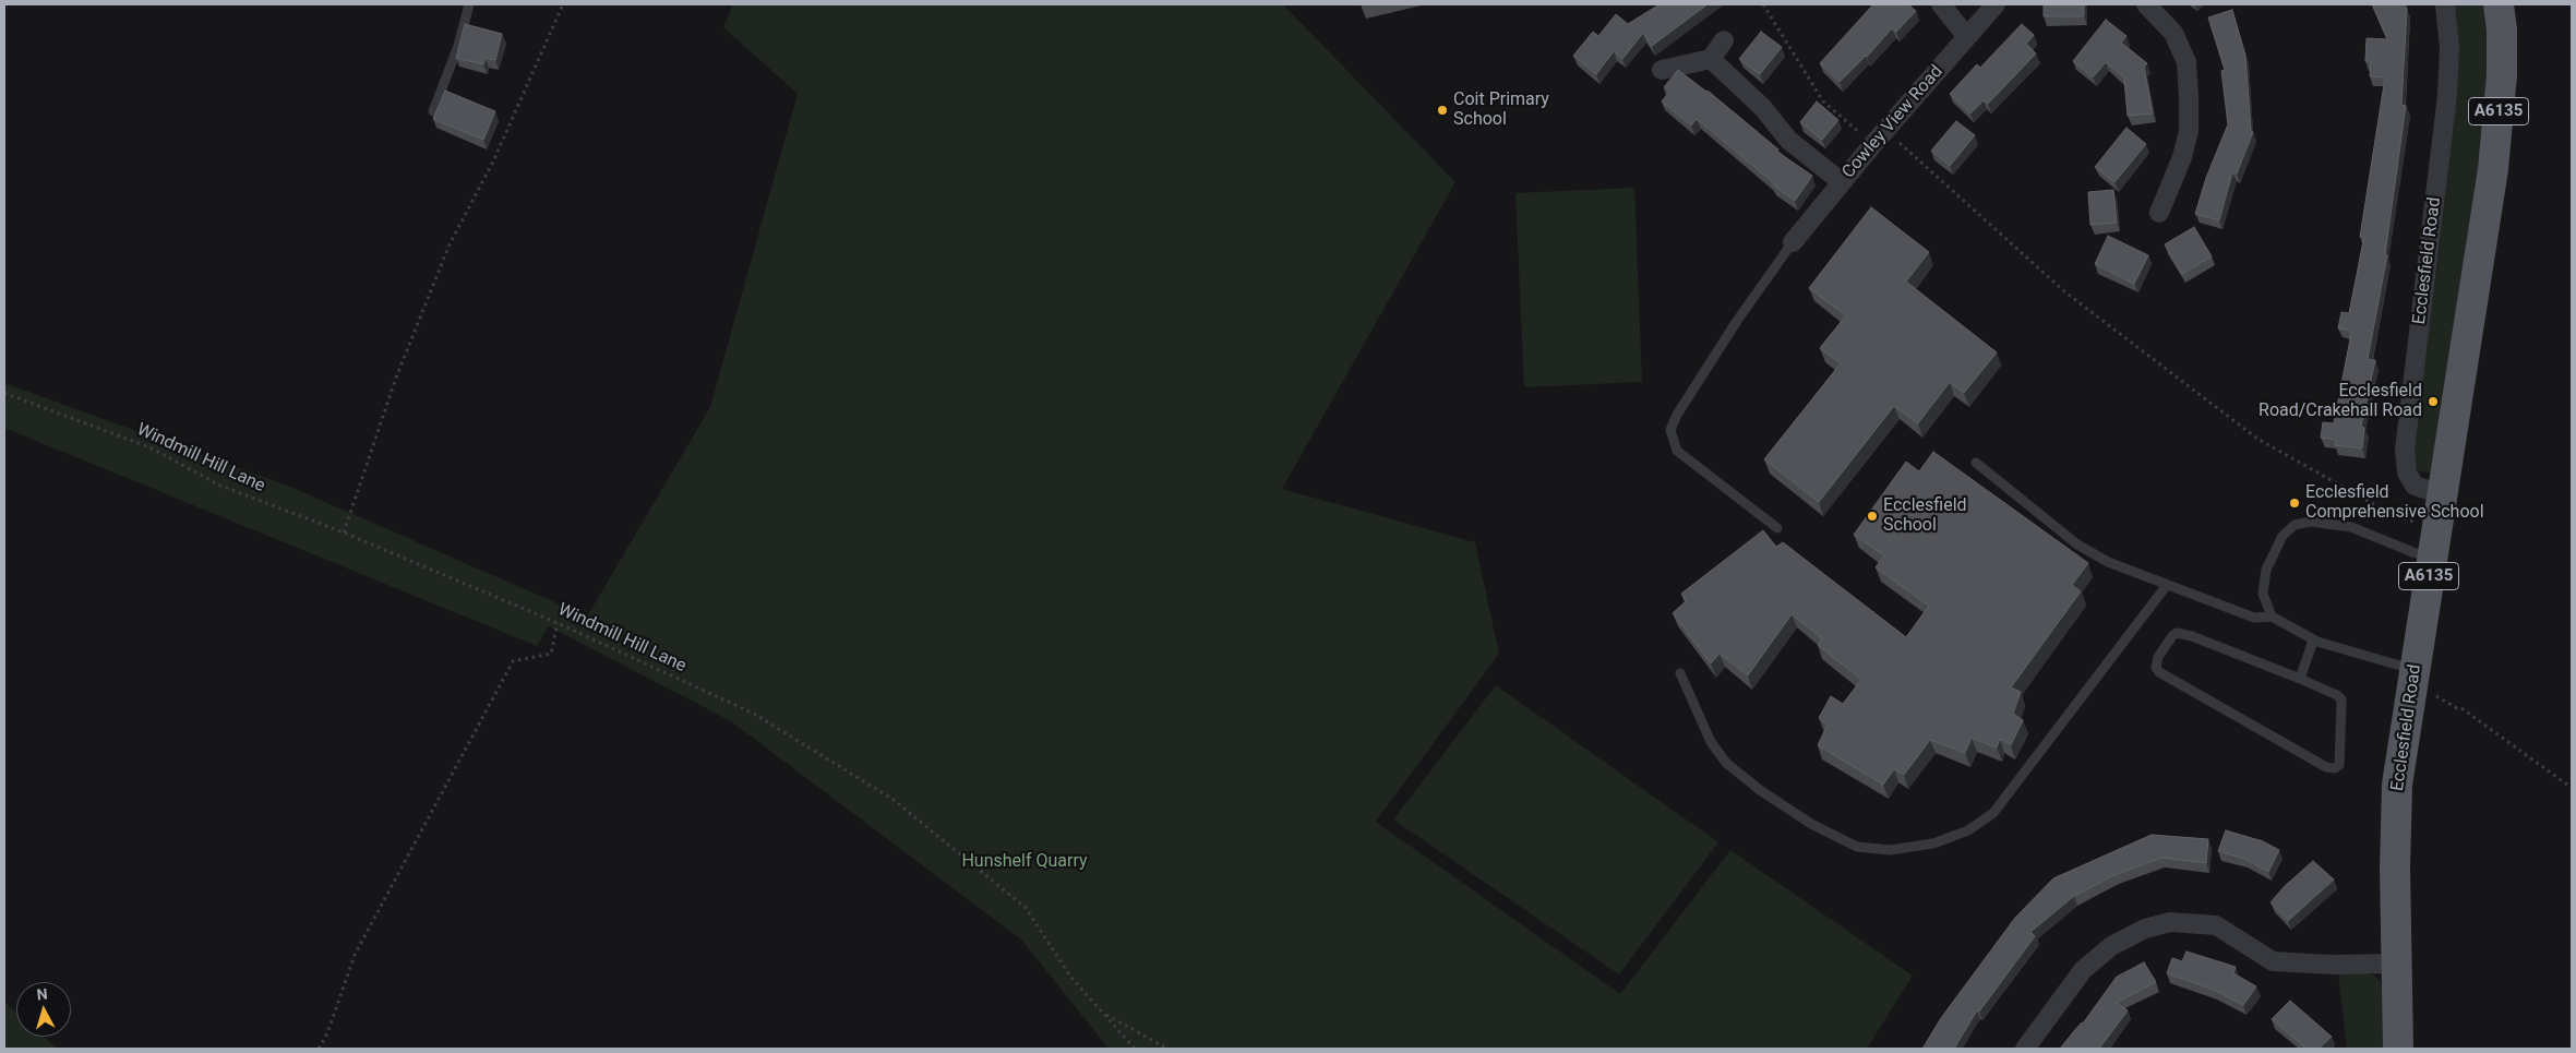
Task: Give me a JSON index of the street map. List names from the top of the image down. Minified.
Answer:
{"streets":{"main road":["A6135","Ecclesfield Road"],"street":["Cowley View Road"],"path":["Windmill Hill Lane"]},"crossings":[["A6135","Ecclesfield Road"]],"parks":["Hunshelf Quarry"],"places":["Coit Primary School","Ecclesfield Road/Crakehall Road","Ecclesfield Comprehensive School","Ecclesfield School"],"north":"top"}
